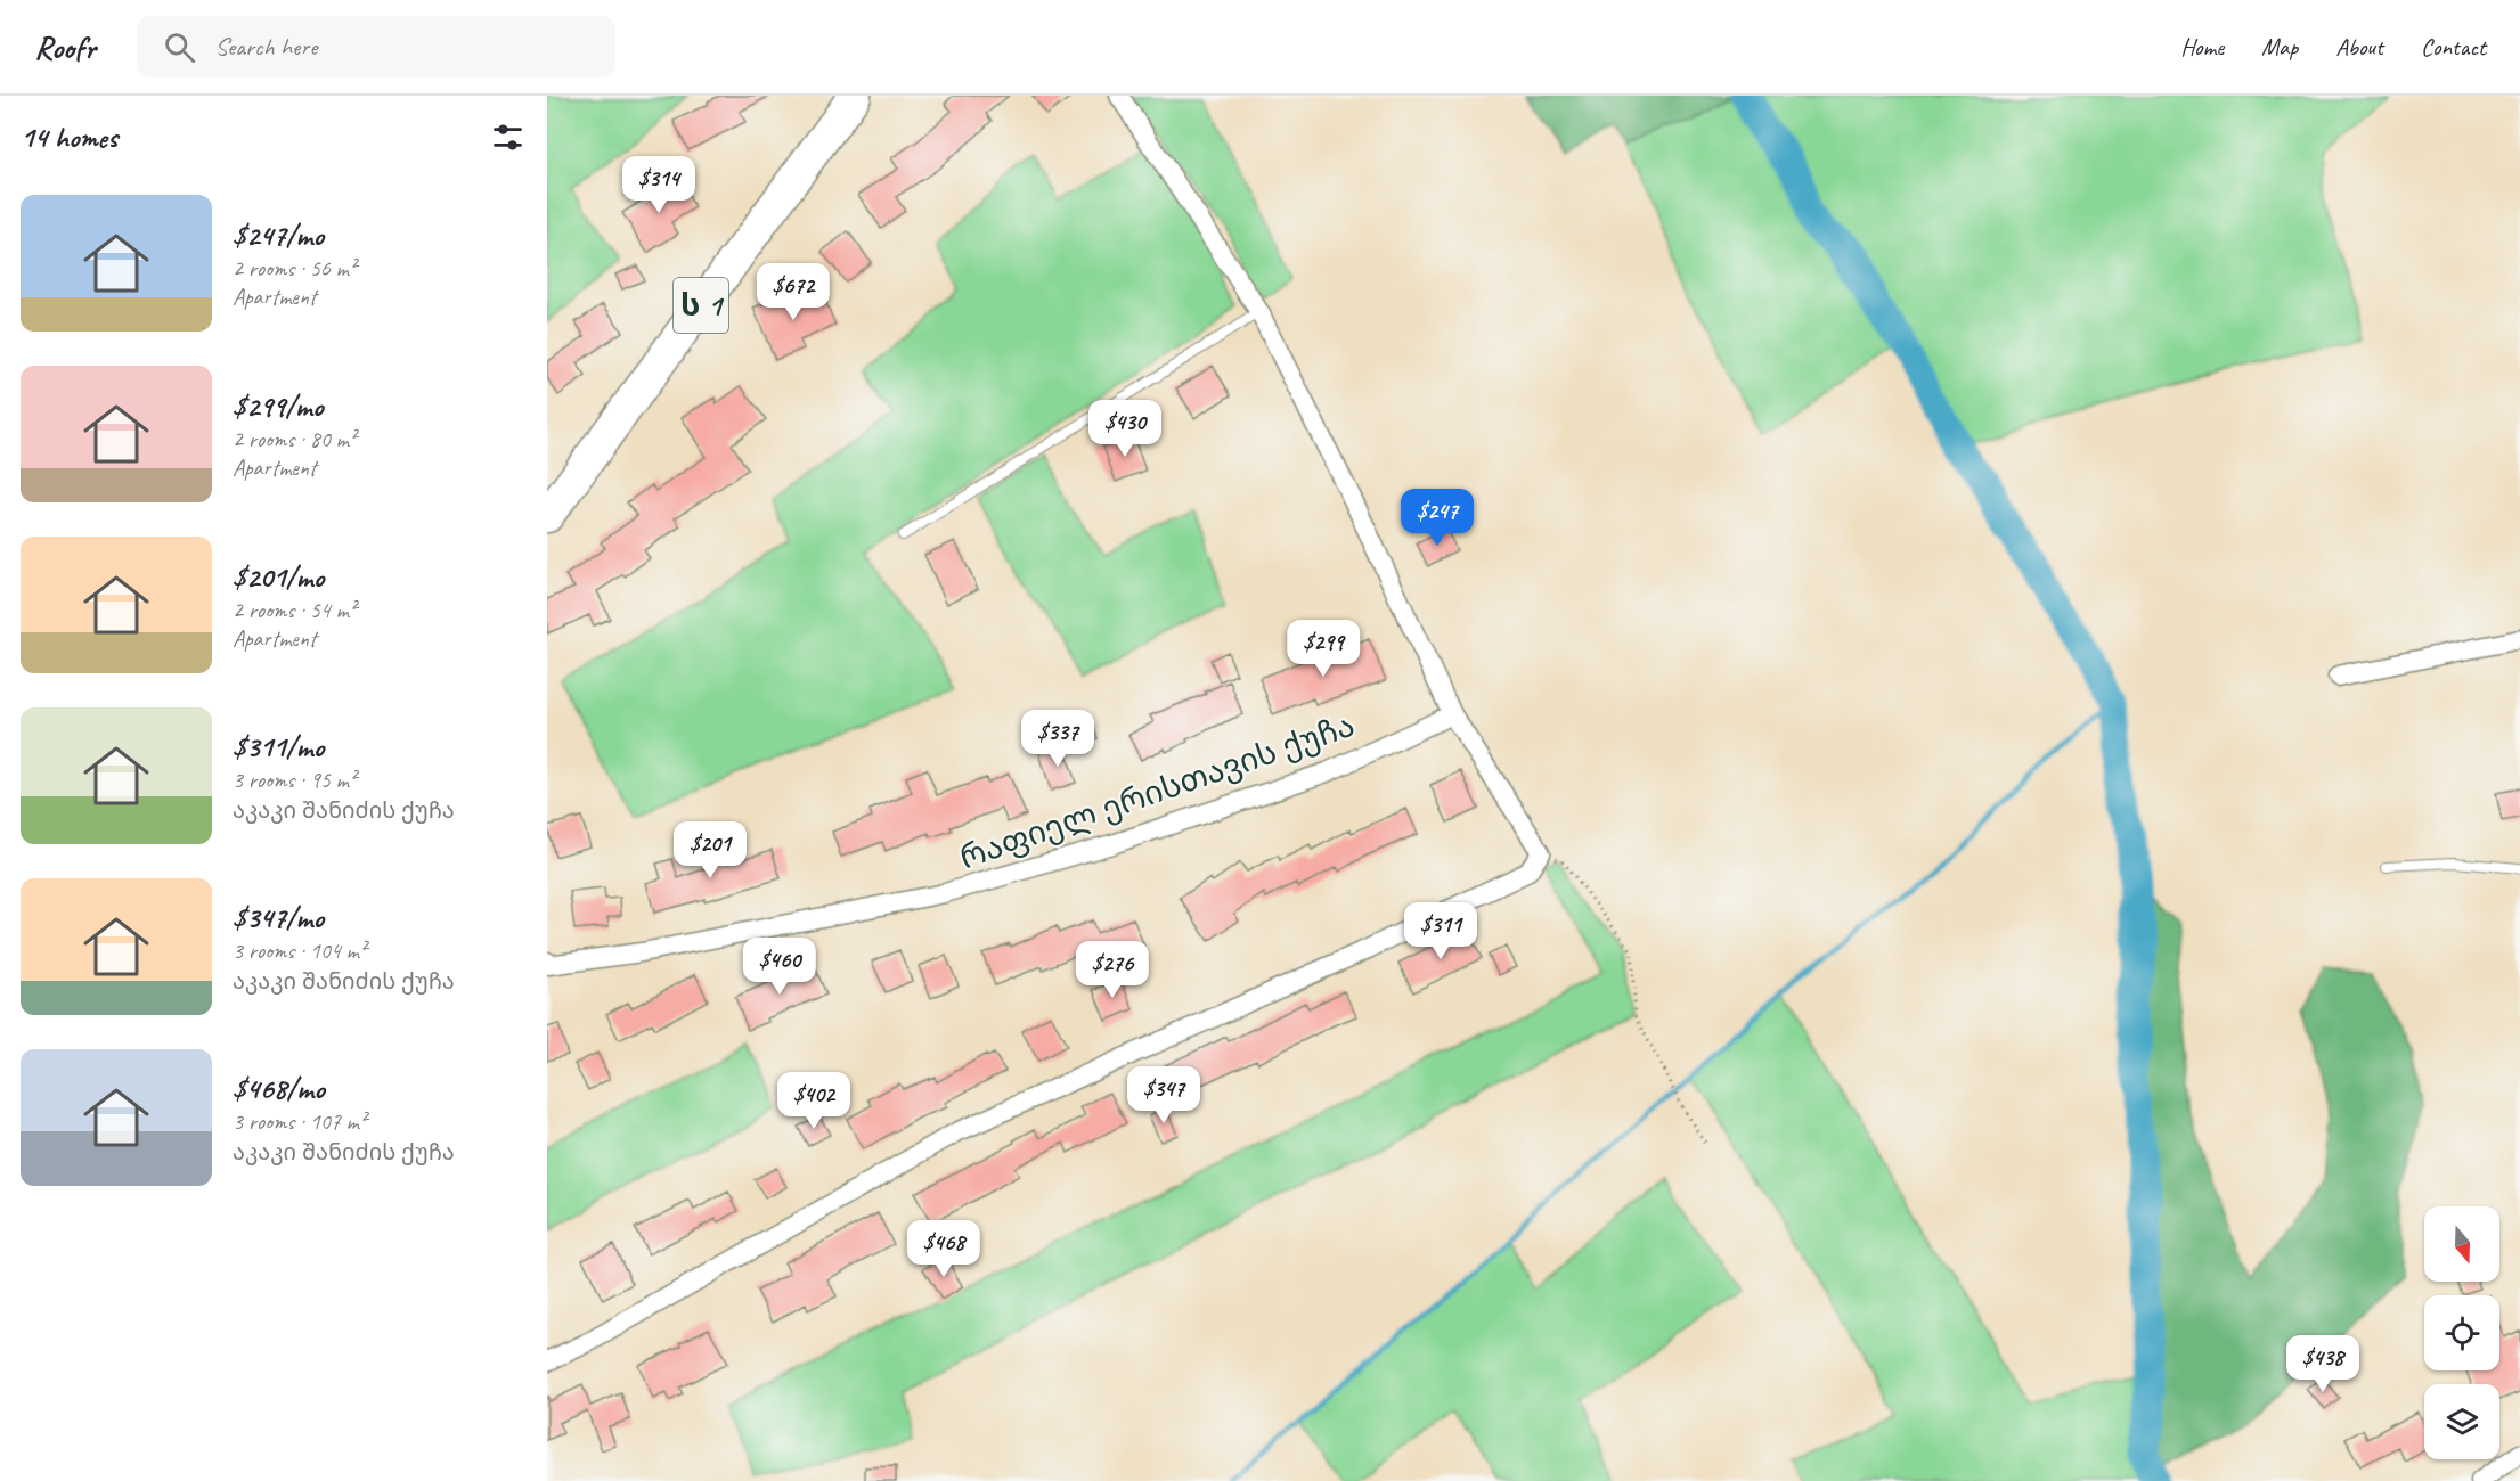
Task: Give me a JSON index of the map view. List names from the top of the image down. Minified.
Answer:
{"streets":{"highway":["ს 1"],"street":["რაფიელ ერისთავის ქუჩა"]},"north":"bottom","page":{"header":"Roofr","search":"Search here","nav":["Home","Map","About","Contact"],"heading":"14 homes","price":["$314","$672","$430","$247","$299","$337","$201","$311","$460","$276","$347","$402","$468","$438"],"list":[{"name":"$247/mo","note":"2 rooms · 56 m² · Apartment"},{"name":"$299/mo","note":"2 rooms · 80 m² · Apartment"},{"name":"$201/mo","note":"2 rooms · 54 m² · Apartment"},{"name":"$311/mo","note":"3 rooms · 95 m² · აკაკი შანიძის ქუჩა"},{"name":"$347/mo","note":"3 rooms · 104 m² · აკაკი შანიძის ქუჩა"},{"name":"$468/mo","note":"3 rooms · 107 m² · აკაკი შანიძის ქუჩა"}]}}
